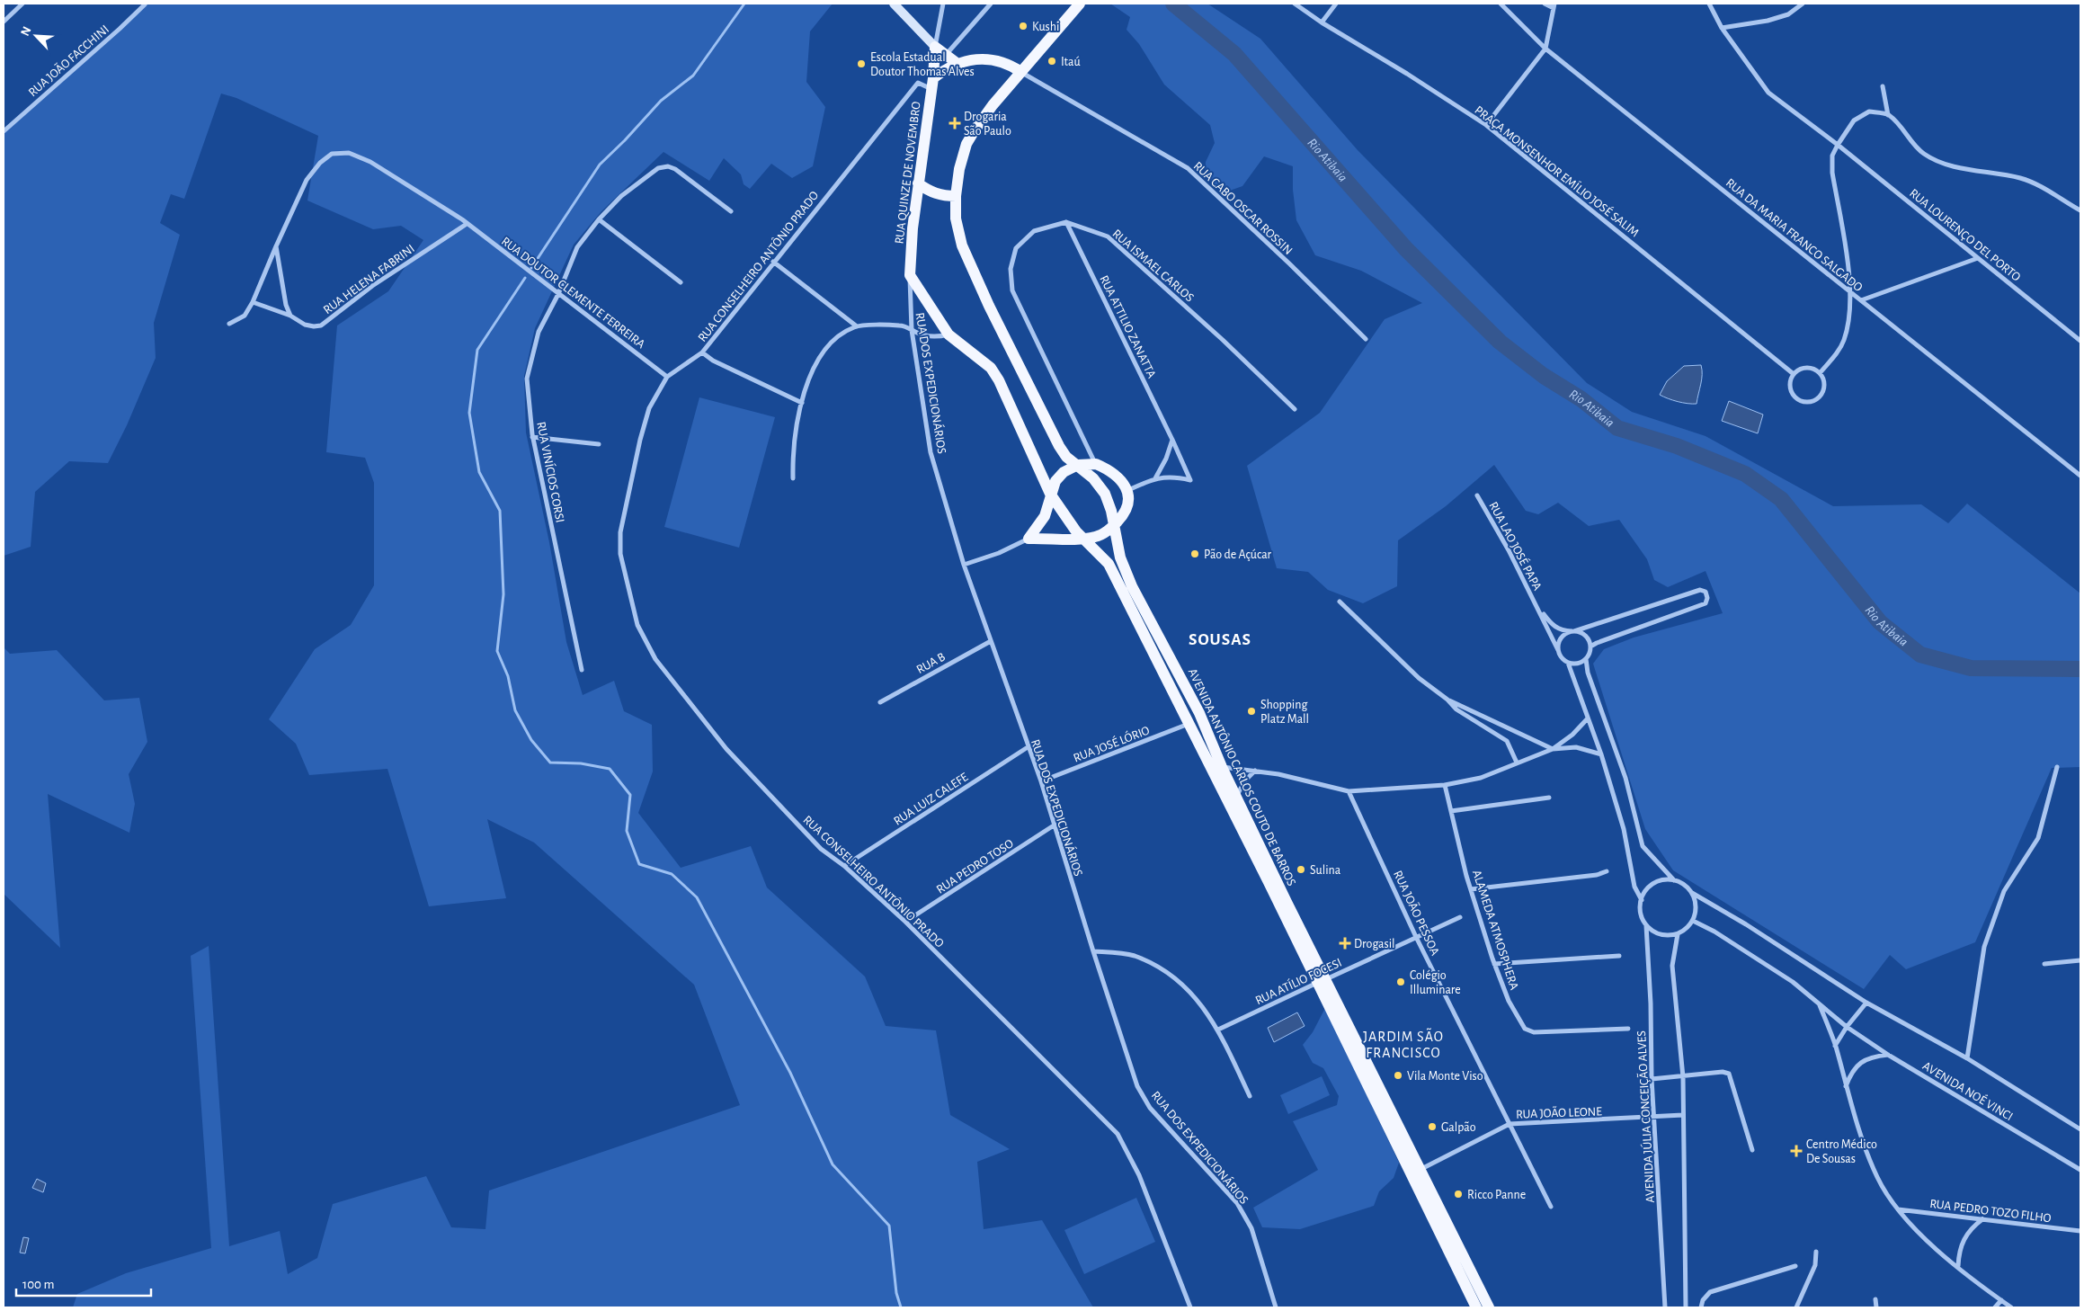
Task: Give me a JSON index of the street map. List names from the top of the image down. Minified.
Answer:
{"streets":{"main road":["RUA QUINZE DE NOVEMBRO","AVENIDA ANTÔNIO CARLOS COUTO DE BARROS"],"street":["RUA JOÃO FACCHINI","PRAÇA MONSENHOR EMÍLIO JOSÉ SALIM","RUA CABO OSCAR ROSSIN","RUA DA MARIA FRANCO SALGADO","RUA LOURENÇO DEL PORTO","RUA ISMAEL CARLOS","RUA CONSELHEIRO ANTÔNIO PRADO","RUA HELENA FABRINI","RUA DOUTOR CLEMENTE FERREIRA","RUA ATTILIO ZANATTA","RUA DOS EXPEDICIONÁRIOS","RUA VINÍCIOS CORSI","RUA LAO JOSÉ PAPA","RUA B","RUA JOSÉ LÓRIO","RUA LUIZ CALEFE","RUA PEDRO TOSO","RUA JOÃO PESSOA","ALAMEDA ATMOSPHERA","RUA ATÍLIO FOCESI","AVENIDA NOÉ VINCI","RUA JOÃO LEONE","AVENIDA JÚLIA CONCEIÇÃO ALVES","RUA PEDRO TOZO FILHO"]},"crossings":[["RUA QUINZE DE NOVEMBRO","RUA CONSELHEIRO ANTÔNIO PRADO"],["RUA QUINZE DE NOVEMBRO","RUA DOS EXPEDICIONÁRIOS"],["RUA CABO OSCAR ROSSIN","AVENIDA ANTÔNIO CARLOS COUTO DE BARROS"],["RUA ISMAEL CARLOS","RUA ATTILIO ZANATTA"],["RUA CONSELHEIRO ANTÔNIO PRADO","RUA DOUTOR CLEMENTE FERREIRA"],["RUA CONSELHEIRO ANTÔNIO PRADO","RUA LUIZ CALEFE"],["RUA CONSELHEIRO ANTÔNIO PRADO","RUA PEDRO TOSO"],["RUA HELENA FABRINI","RUA DOUTOR CLEMENTE FERREIRA"],["RUA DOUTOR CLEMENTE FERREIRA","RUA VINÍCIOS CORSI"],["RUA DOS EXPEDICIONÁRIOS","RUA B"],["RUA DOS EXPEDICIONÁRIOS","RUA JOSÉ LÓRIO"],["RUA DOS EXPEDICIONÁRIOS","RUA LUIZ CALEFE"],["RUA DOS EXPEDICIONÁRIOS","RUA PEDRO TOSO"],["RUA JOSÉ LÓRIO","AVENIDA ANTÔNIO CARLOS COUTO DE BARROS"],["AVENIDA ANTÔNIO CARLOS COUTO DE BARROS","RUA ATÍLIO FOCESI"],["AVENIDA ANTÔNIO CARLOS COUTO DE BARROS","RUA JOÃO LEONE"],["RUA JOÃO PESSOA","RUA ATÍLIO FOCESI"],["RUA JOÃO PESSOA","RUA JOÃO LEONE"],["AVENIDA NOÉ VINCI","AVENIDA JÚLIA CONCEIÇÃO ALVES"],["RUA JOÃO LEONE","AVENIDA JÚLIA CONCEIÇÃO ALVES"]],"districts":["SOUSAS","JARDIM SÃO FRANCISCO"],"water":["Rio Atibaia"],"places":{"other":["Kushi","Itaú","Escola Estadual Doutor Thomas Alves","Pão de Açúcar","Shopping Platz Mall","Sulina","Colégio Illuminare","Vila Monte Viso","Galpão","Ricco Panne"],"health":["Drogaria São Paulo","Drogasil","Centro Médico De Sousas"]},"scale_bar":"100 m","north":"top left"}
